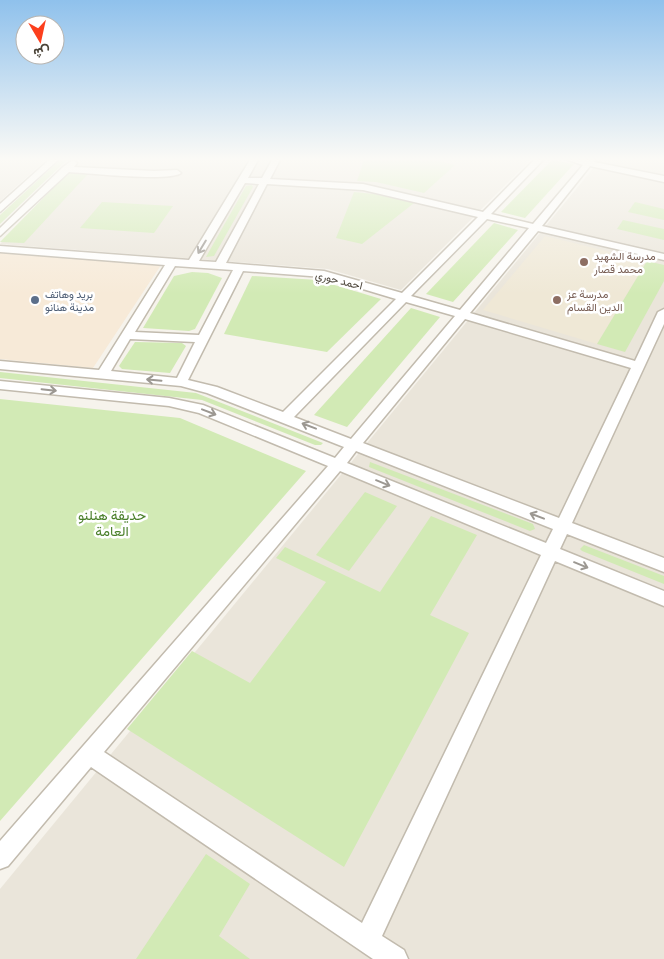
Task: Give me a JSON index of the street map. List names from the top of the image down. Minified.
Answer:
{"streets":{"street":["احمد حوري"]},"parks":["حديقة هنلنو العامة"],"places":["مدرسة الشهيد محمد قصار","بريد وهاتف مدينة هنانو","مدرسة عز الدين القسام"],"north":"bottom"}
